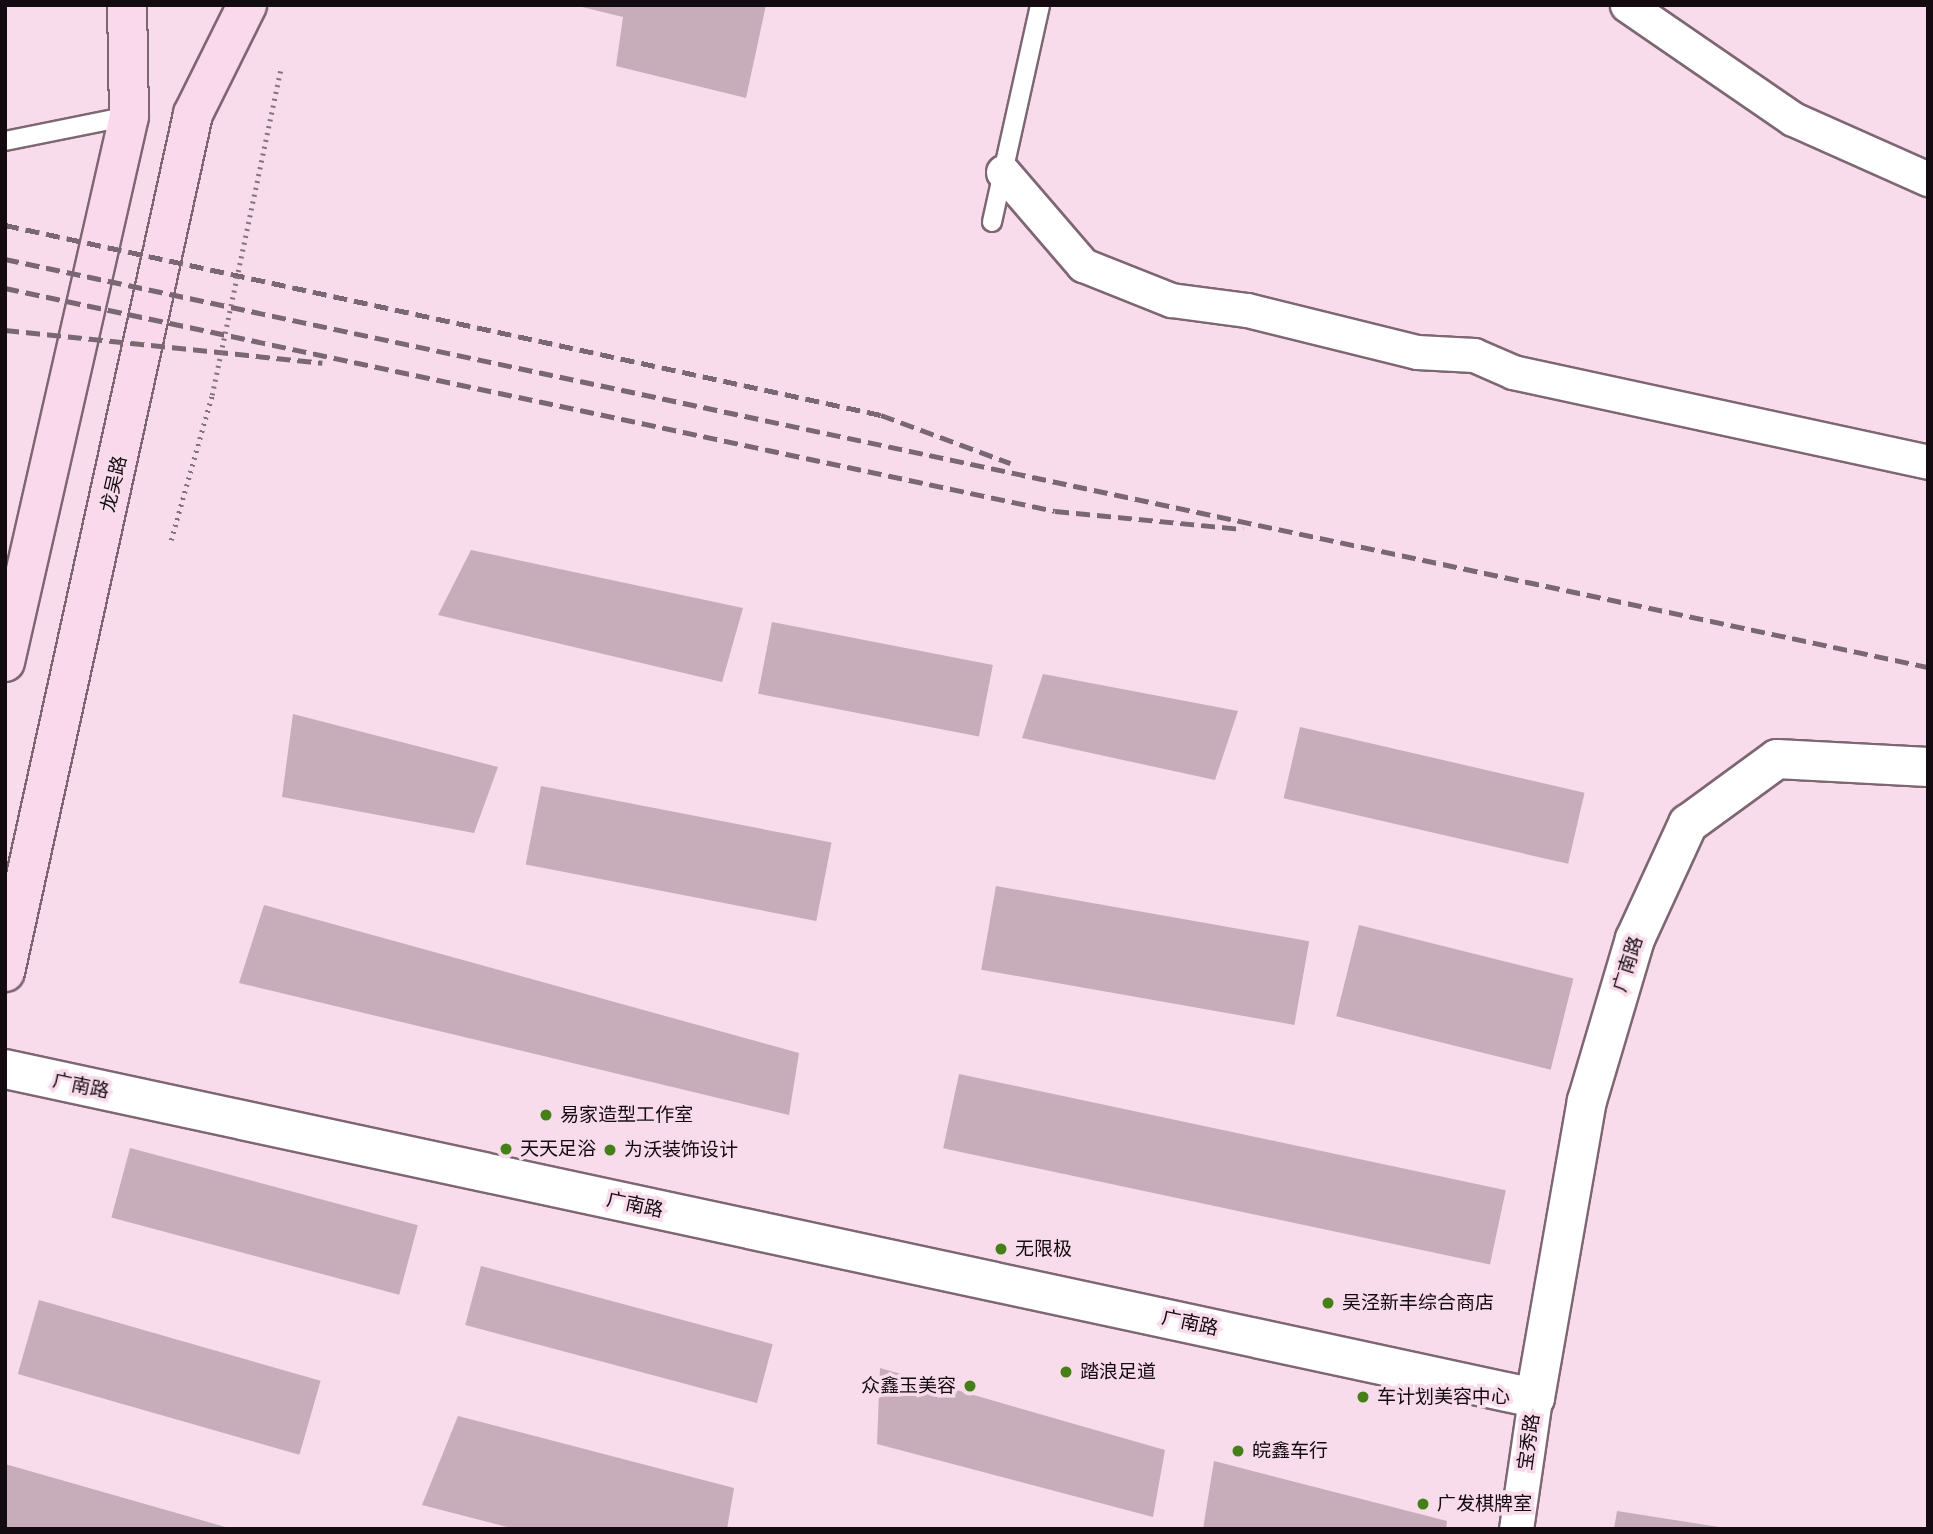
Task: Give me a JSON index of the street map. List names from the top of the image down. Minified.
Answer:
{"streets":{"main road":["龙吴路"],"street":["广南路","宝秀路"]},"crossings":[["广南路","宝秀路"]],"places":["易家造型工作室","天天足浴","为沃装饰设计","无限极","吴泾新丰综合商店","踏浪足道","众鑫玉美容","车计划美容中心","皖鑫车行","广发棋牌室"]}
